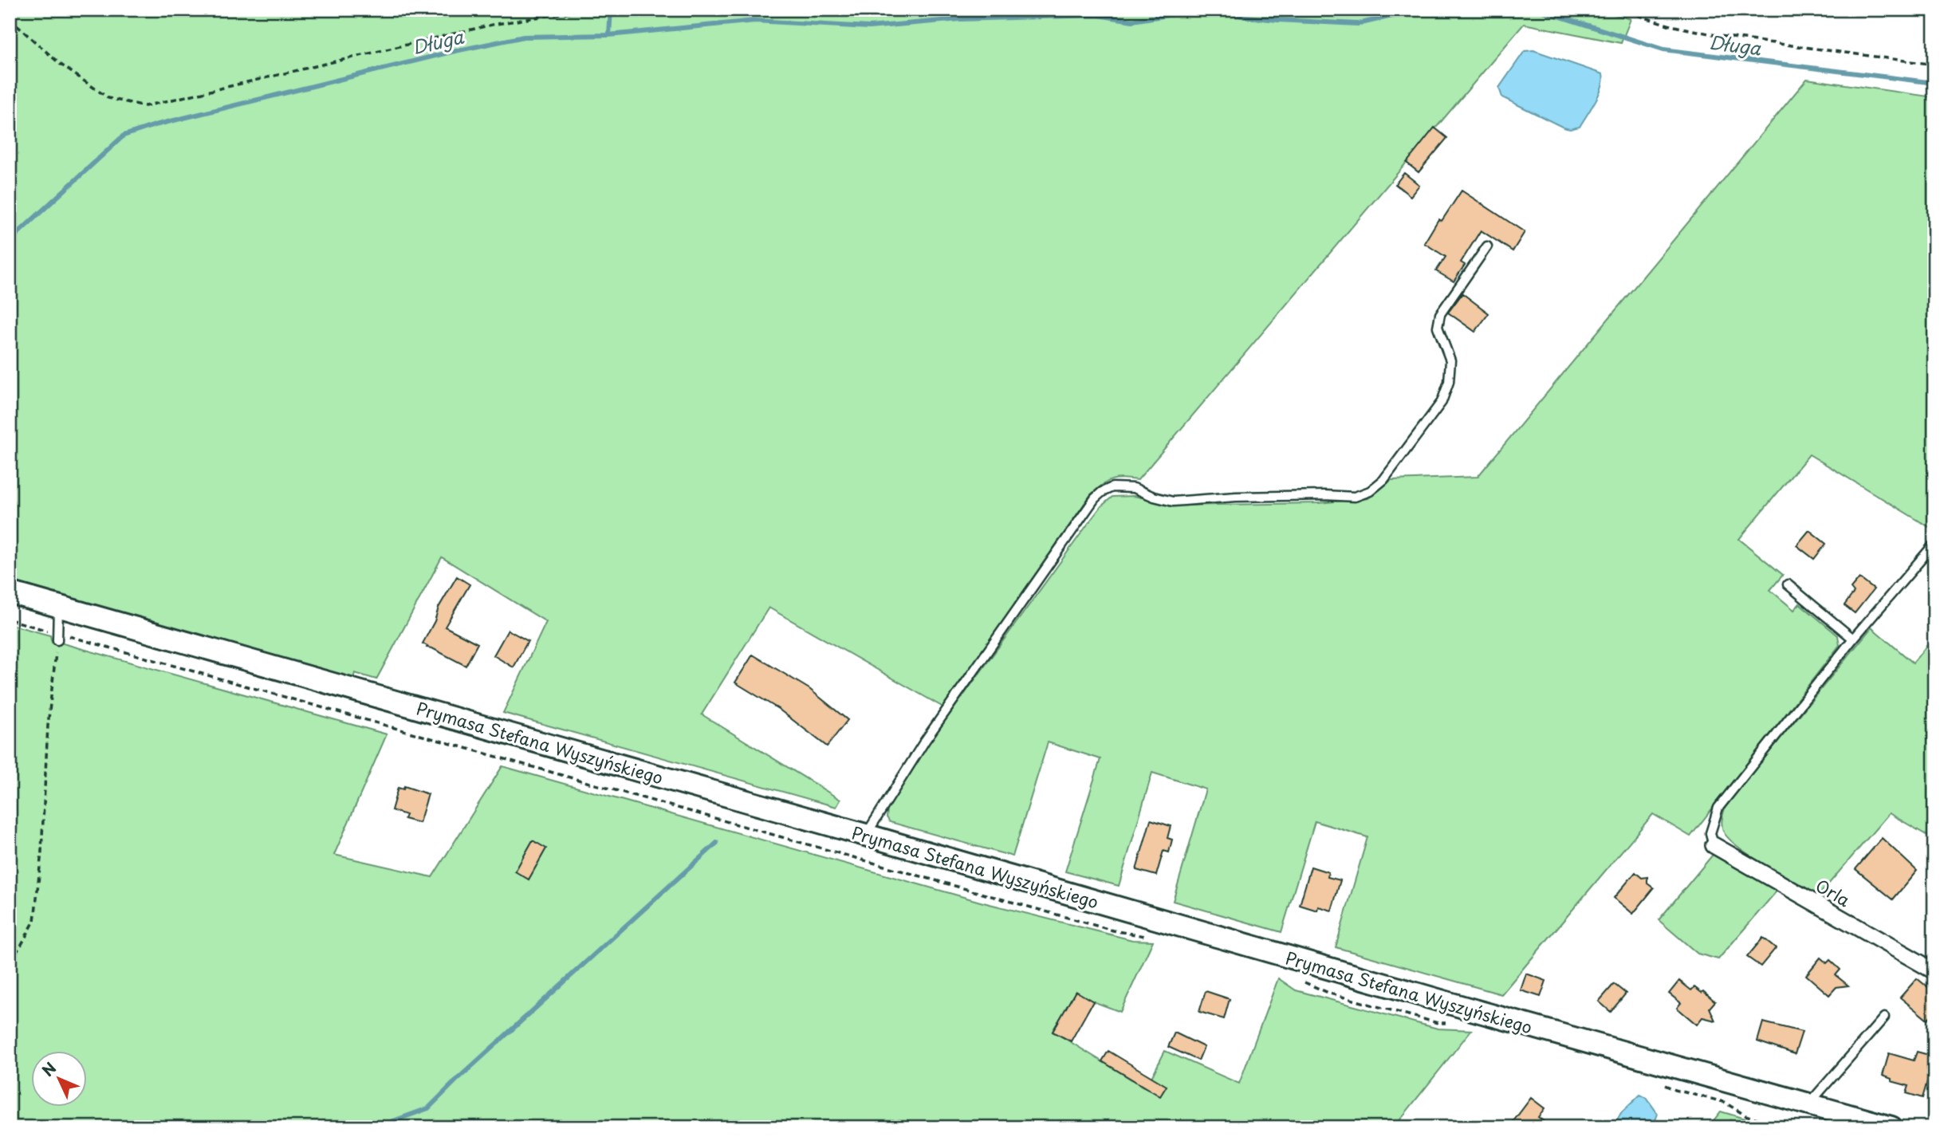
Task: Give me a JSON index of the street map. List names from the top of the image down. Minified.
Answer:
{"streets":{"street":["Prymasa Stefana Wyszyńskiego","Orla"]},"water":["Długa"],"north":"top left"}
